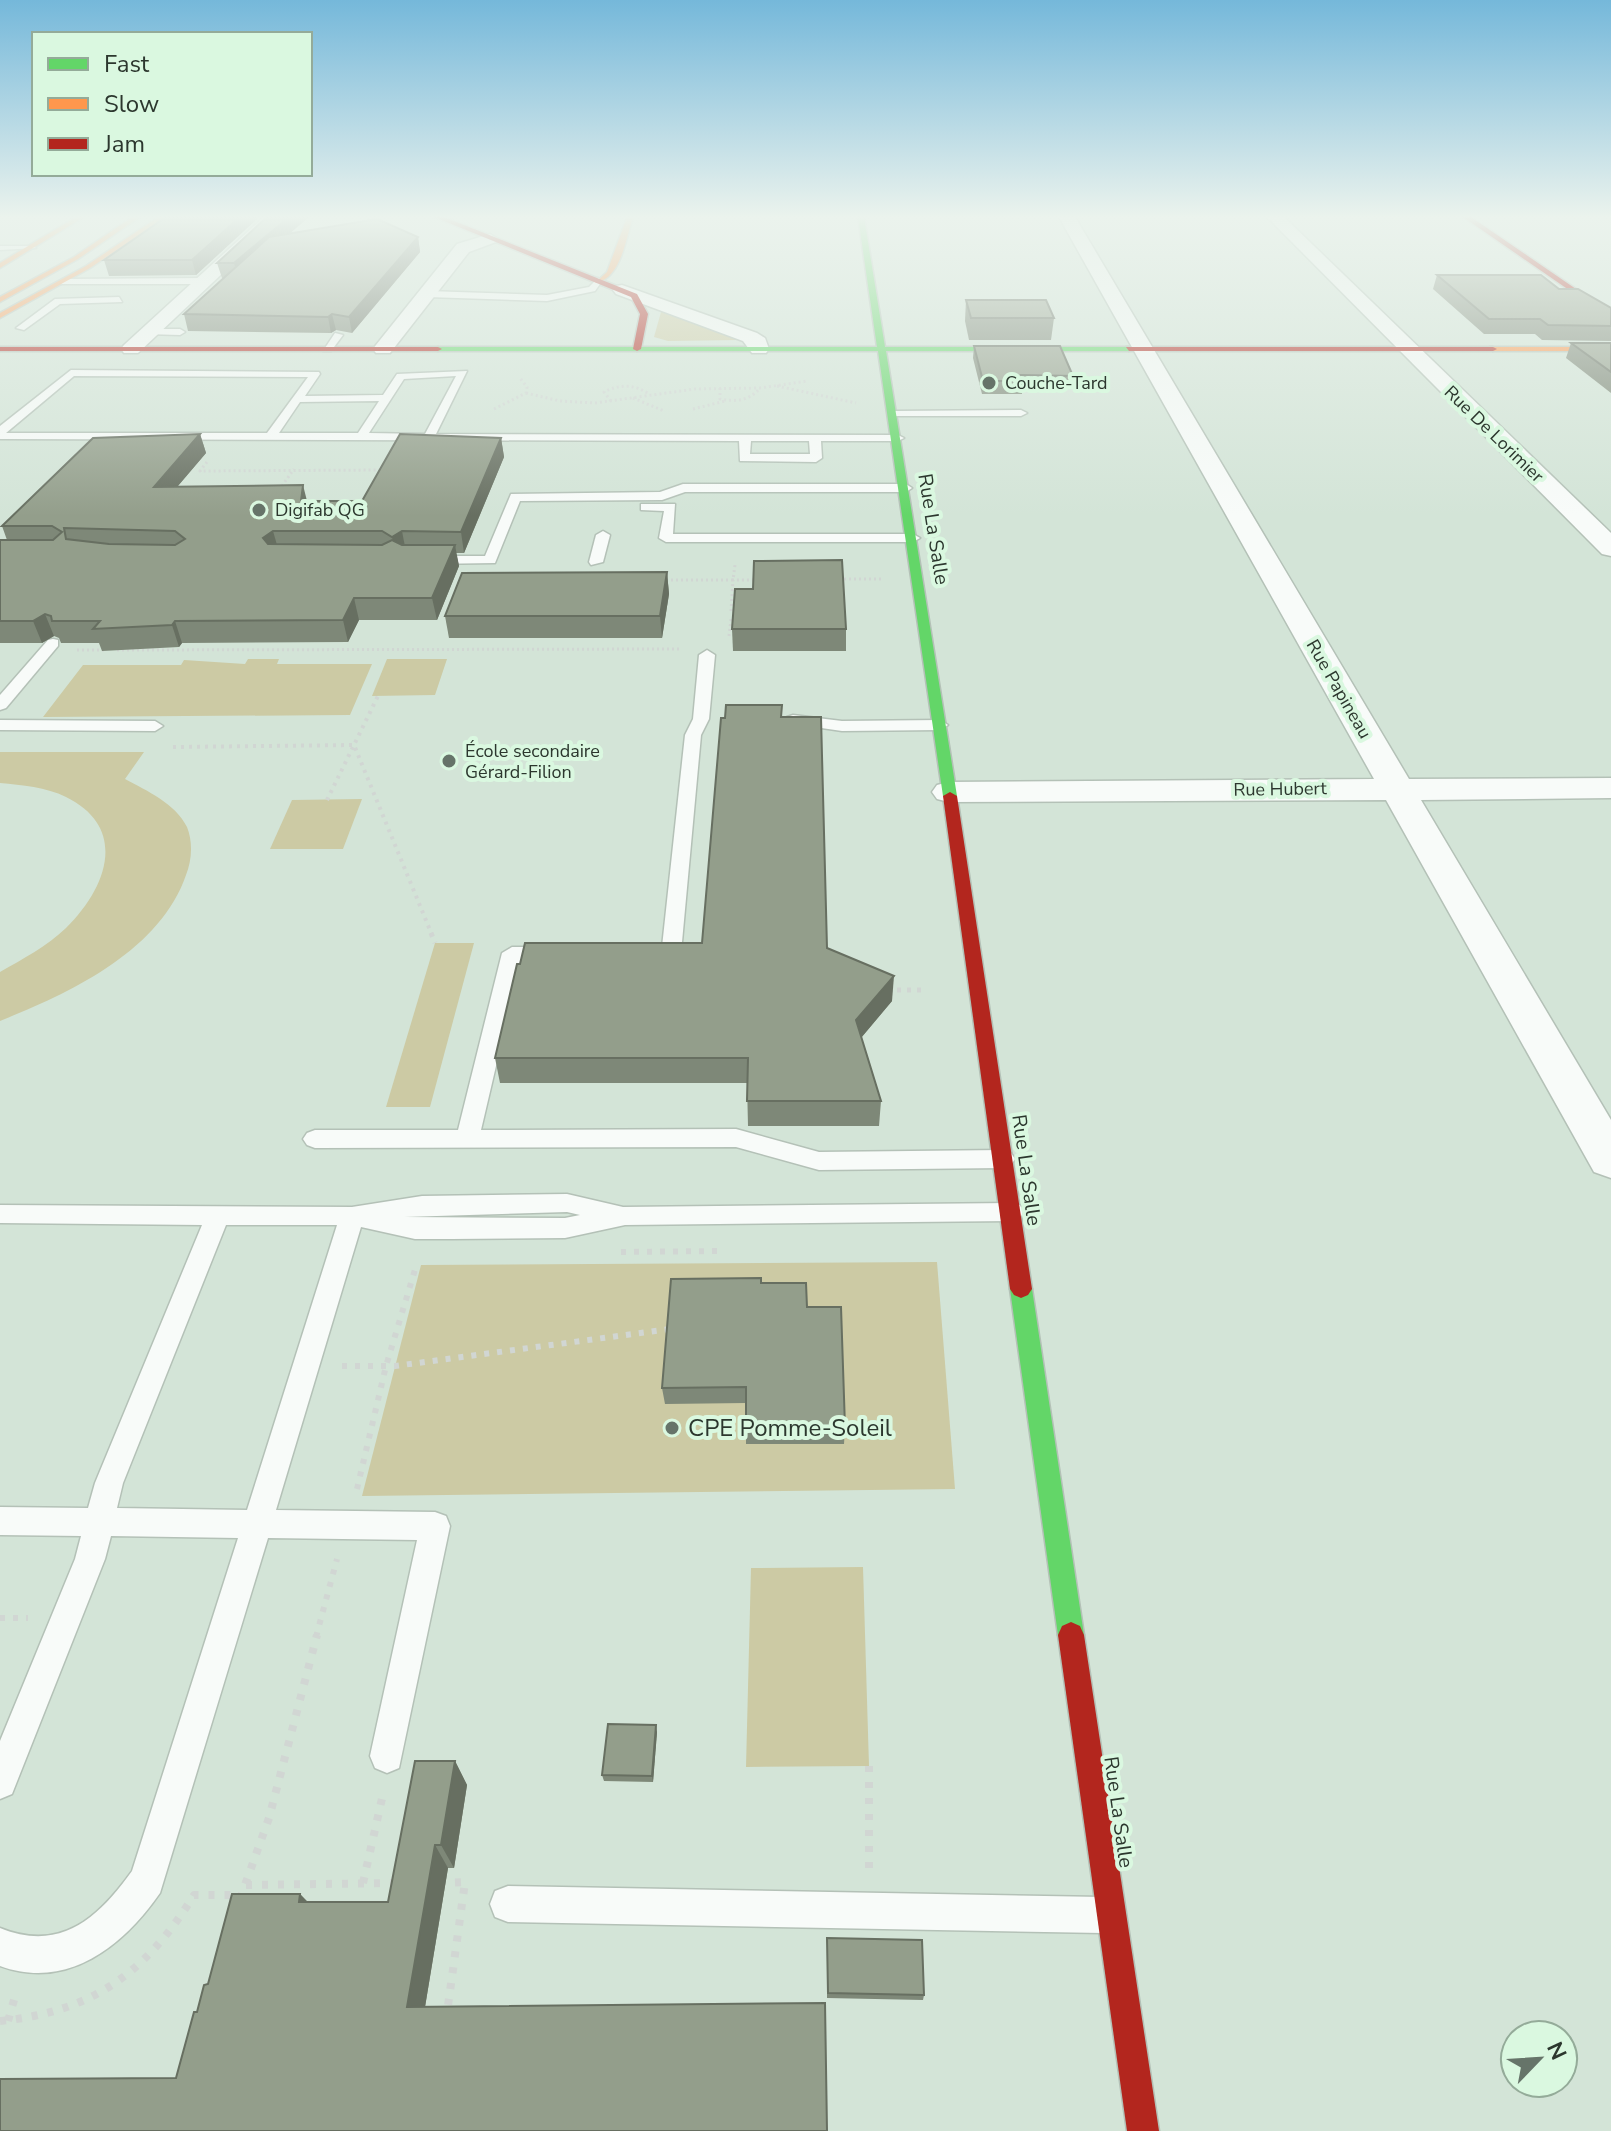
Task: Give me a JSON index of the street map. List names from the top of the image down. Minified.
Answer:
{"streets":{"main road":["Rue La Salle"],"street":["Rue De Lorimier","Rue Papineau","Rue Hubert"]},"crossings":[["Rue La Salle","Rue Hubert"],["Rue Papineau","Rue Hubert"]],"places":["Couche-Tard","Digifab QG","École secondaire Gérard-Filion","CPE Pomme-Soleil"],"legend":["Fast","Slow","Jam"],"north":"top right"}
